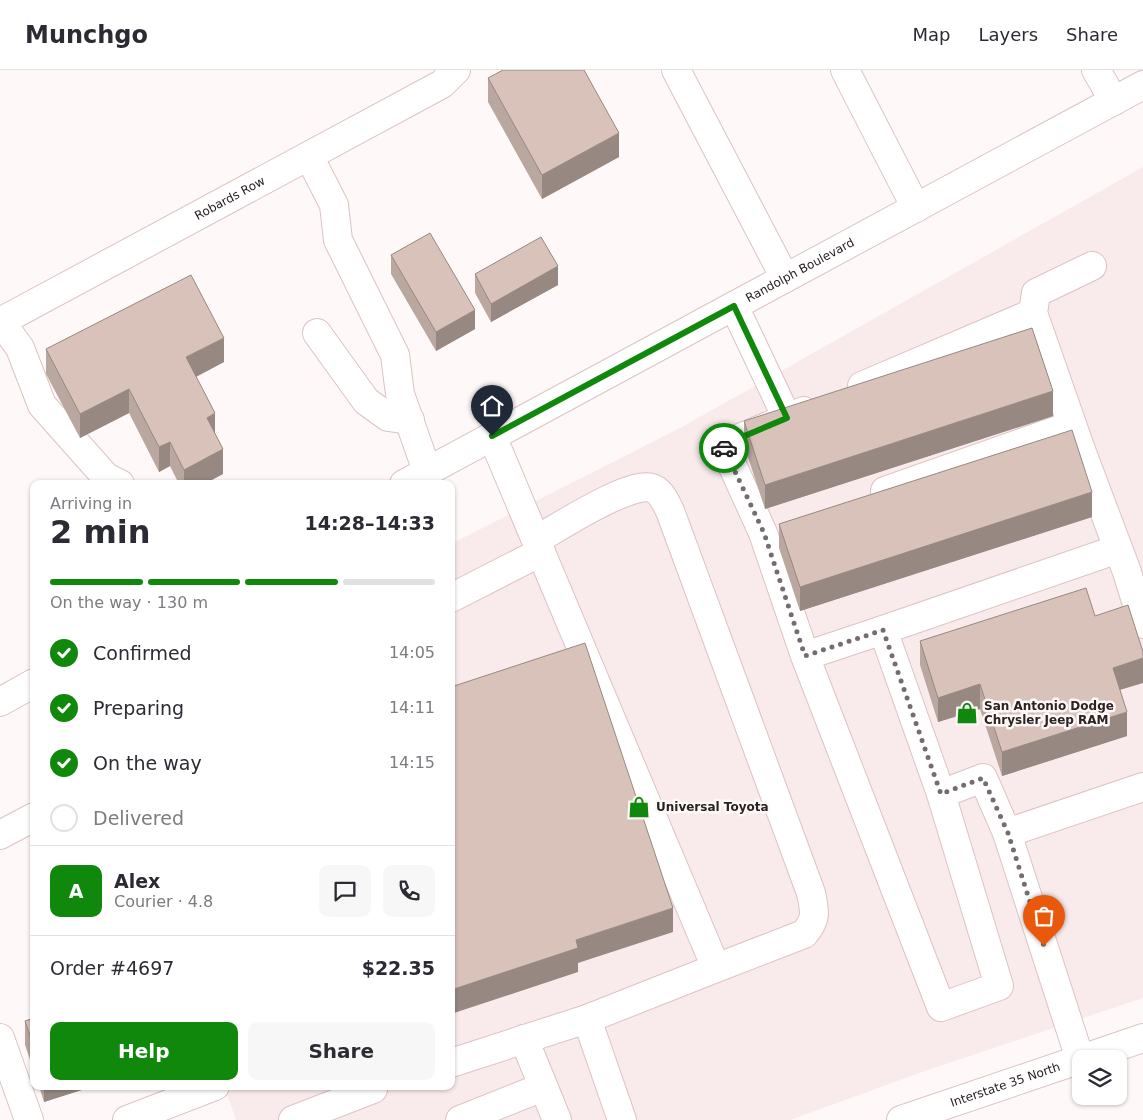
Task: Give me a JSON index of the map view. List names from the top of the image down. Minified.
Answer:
{"streets":{"street":["Robards Row","Randolph Boulevard","Interstate 35 North"]},"places":{"shop":["San Antonio Dodge Chrysler Jeep RAM","Universal Toyota"]},"page":{"header":"Munchgo","nav":["Map","Layers","Share"],"heading":["2 min","Arriving in","14:28–14:33"],"panel":["Alex","Courier · 4.8","Order #4697","$22.35"],"bar":"On the way · 130 m","list":[["Confirmed","14:05"],["Preparing","14:11"],["On the way","14:15"],"Delivered"],"round":"A","buttons":["Help","Share"]}}
